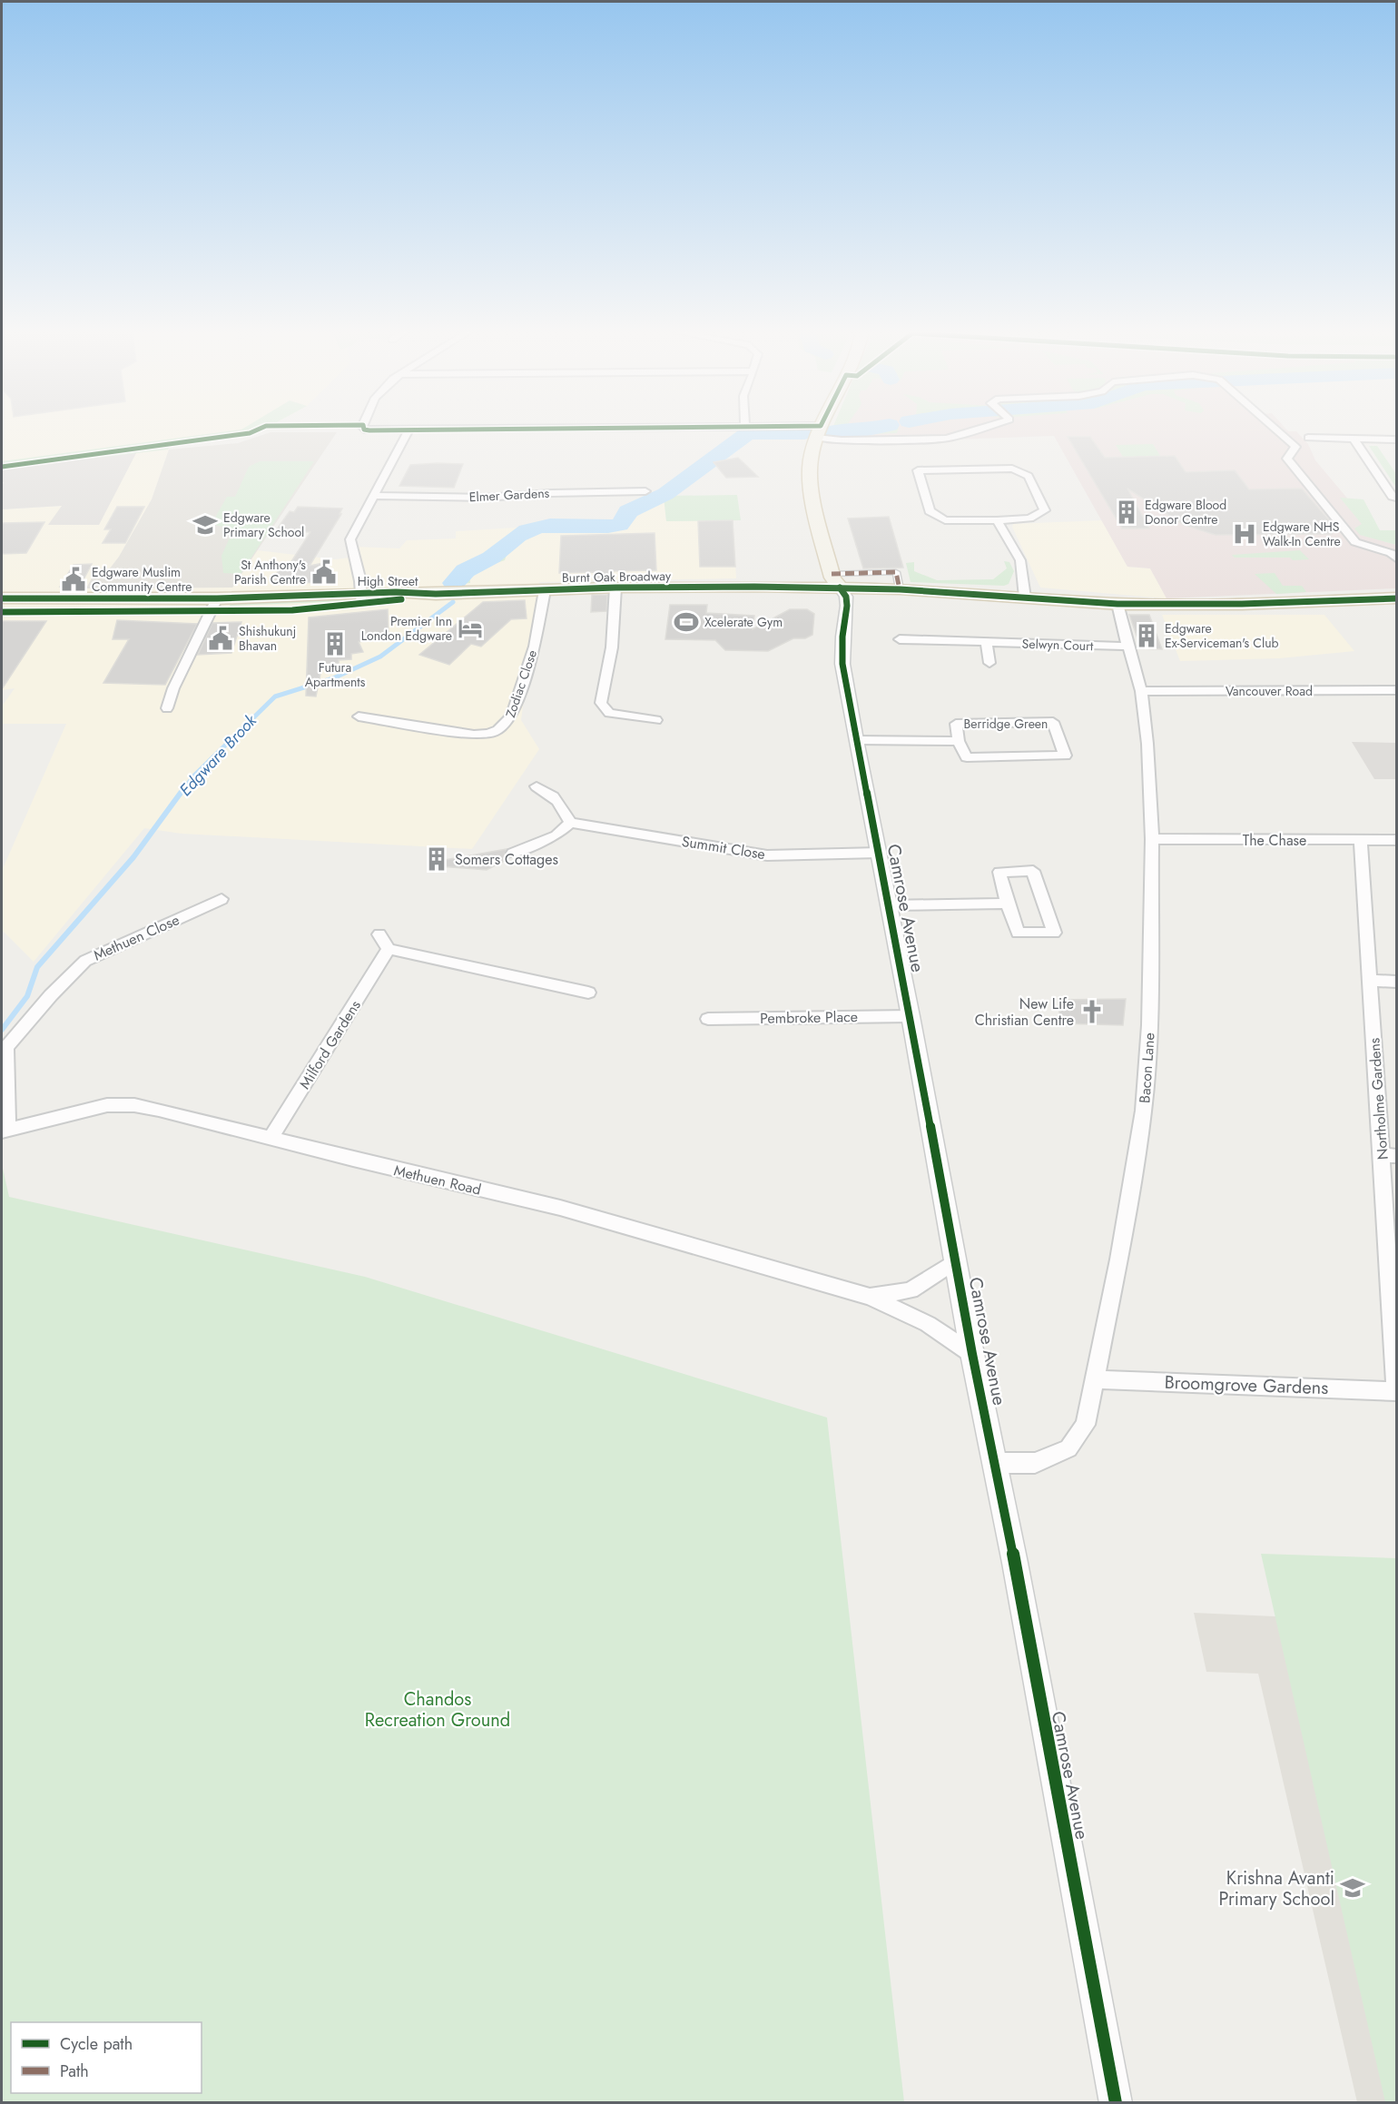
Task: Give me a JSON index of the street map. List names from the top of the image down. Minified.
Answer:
{"streets":{"main road":["Burnt Oak Broadway","High Street"],"street":["Elmer Gardens","Selwyn Court","Zodiac Close","Vancouver Road","Berridge Green","The Chase","Summit Close","Camrose Avenue","Methuen Close","Pembroke Place","Milford Gardens","Bacon Lane","Northolme Gardens","Methuen Road","Broomgrove Gardens"]},"crossings":[["Burnt Oak Broadway","High Street"],["Burnt Oak Broadway","Zodiac Close"],["Burnt Oak Broadway","Camrose Avenue"],["Burnt Oak Broadway","Bacon Lane"],["Selwyn Court","Bacon Lane"],["Vancouver Road","Bacon Lane"],["Berridge Green","Camrose Avenue"],["The Chase","Bacon Lane"],["The Chase","Northolme Gardens"],["Summit Close","Camrose Avenue"],["Camrose Avenue","Pembroke Place"],["Camrose Avenue","Bacon Lane"],["Camrose Avenue","Methuen Road"],["Methuen Close","Methuen Road"],["Milford Gardens","Methuen Road"],["Bacon Lane","Broomgrove Gardens"],["Northolme Gardens","Broomgrove Gardens"]],"water":["Edgware Brook"],"parks":["Chandos Recreation Ground"],"places":{"building":["Edgware Blood Donor Centre","Edgware Ex-Serviceman's Club","Futura Apartments","Somers Cottages"],"school or university":["Edgware Primary School","Krishna Avanti Primary School"],"hospital":["Edgware NHS Walk-In Centre"],"public building":["St Anthony's Parish Centre","Edgware Muslim Community Centre","Shishukunj Bhavan"],"sports":["Xcelerate Gym"],"hotel":["Premier Inn London Edgware"],"church":["New Life Christian Centre"]},"legend":["Cycle path","Path"]}
